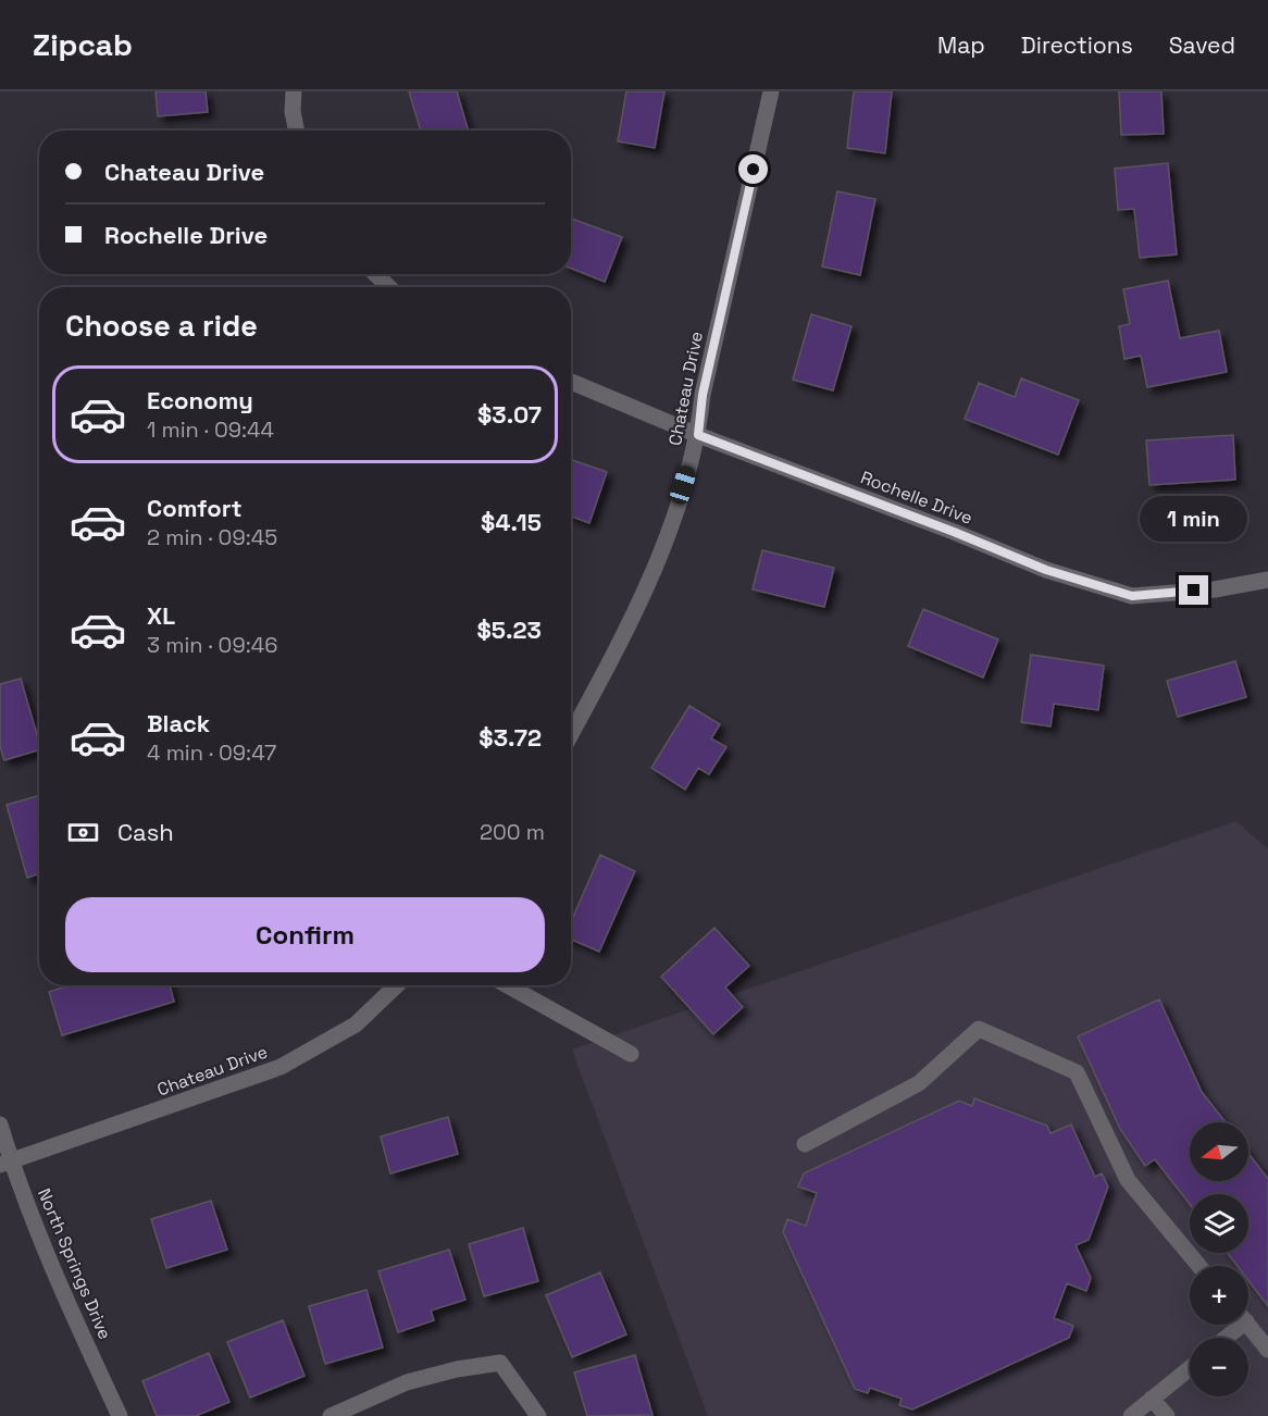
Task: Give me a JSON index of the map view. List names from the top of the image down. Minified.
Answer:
{"streets":{"street":["Chateau Drive","Rochelle Drive","North Springs Drive"]},"crossings":[["Chateau Drive","Rochelle Drive"],["Chateau Drive","North Springs Drive"]],"north":"left","page":{"header":"Zipcab","nav":["Map","Directions","Saved"],"banner":["Chateau Drive","Rochelle Drive"],"heading":"Choose a ride","list":[{"name":"Economy","note":"1 min · 09:44","value":"$3.07"},{"name":"Comfort","note":"2 min · 09:45","value":"$4.15"},{"name":"XL","note":"3 min · 09:46","value":"$5.23"},{"name":"Black","note":"4 min · 09:47","value":"$3.72"}],"bubble":"1 min","pay":["Cash","200 m"],"buttons":"Confirm","map_buttons":["+","−"]}}
